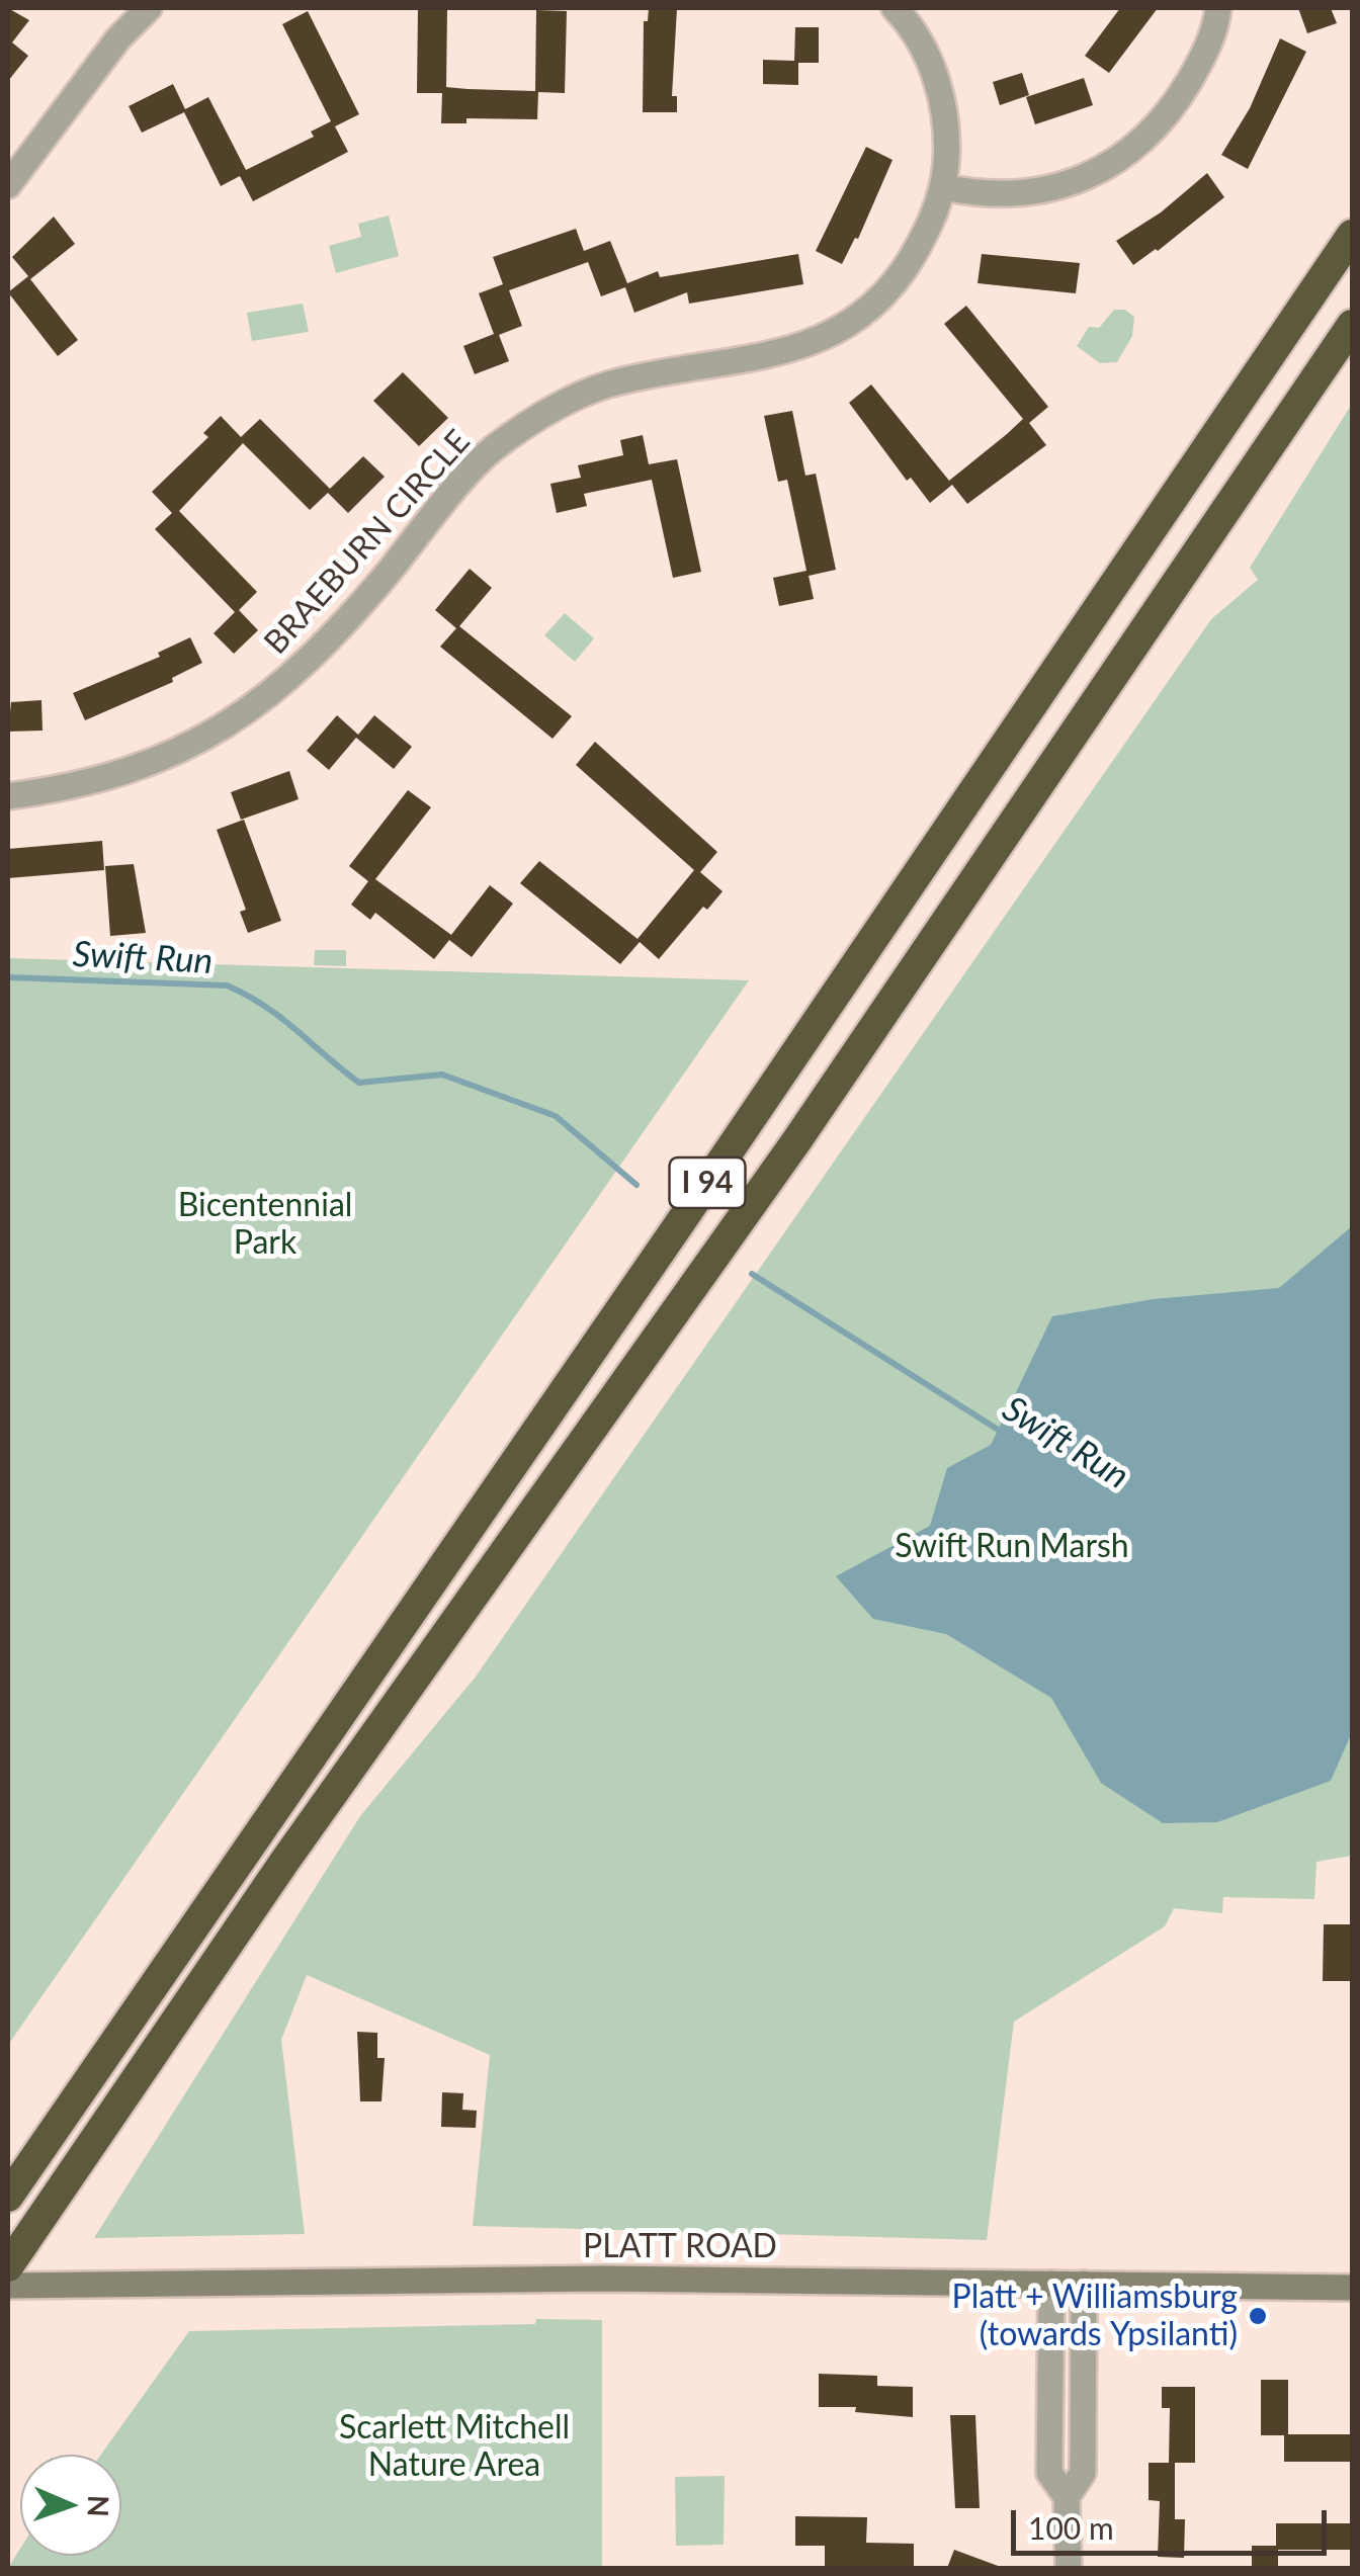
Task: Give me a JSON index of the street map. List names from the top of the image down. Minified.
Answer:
{"streets":{"highway":["I 94"],"main road":["PLATT ROAD"],"street":["BRAEBURN CIRCLE"]},"water":["Swift Run"],"parks":["Bicentennial Park","Swift Run Marsh","Scarlett Mitchell Nature Area"],"places":["Platt + Williamsburg (towards Ypsilanti)"],"scale_bar":"100 m","north":"right"}
